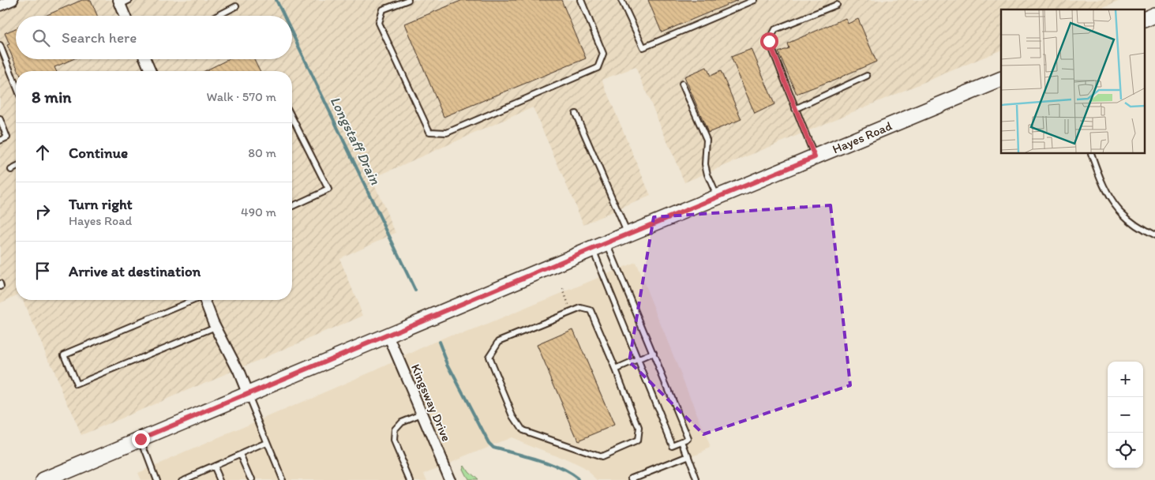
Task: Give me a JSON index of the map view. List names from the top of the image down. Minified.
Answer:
{"streets":{"main road":["Hayes Road"],"street":["Kingsway Drive"]},"crossings":[["Hayes Road","Kingsway Drive"]],"water":["Longstaff Drain"],"page":{"search":"Search here","heading":["8 min","Walk · 570 m"],"list":[["Continue","80 m"],["Turn right","Hayes Road","490 m"],"Arrive at destination"],"map_buttons":["+","−"]}}
